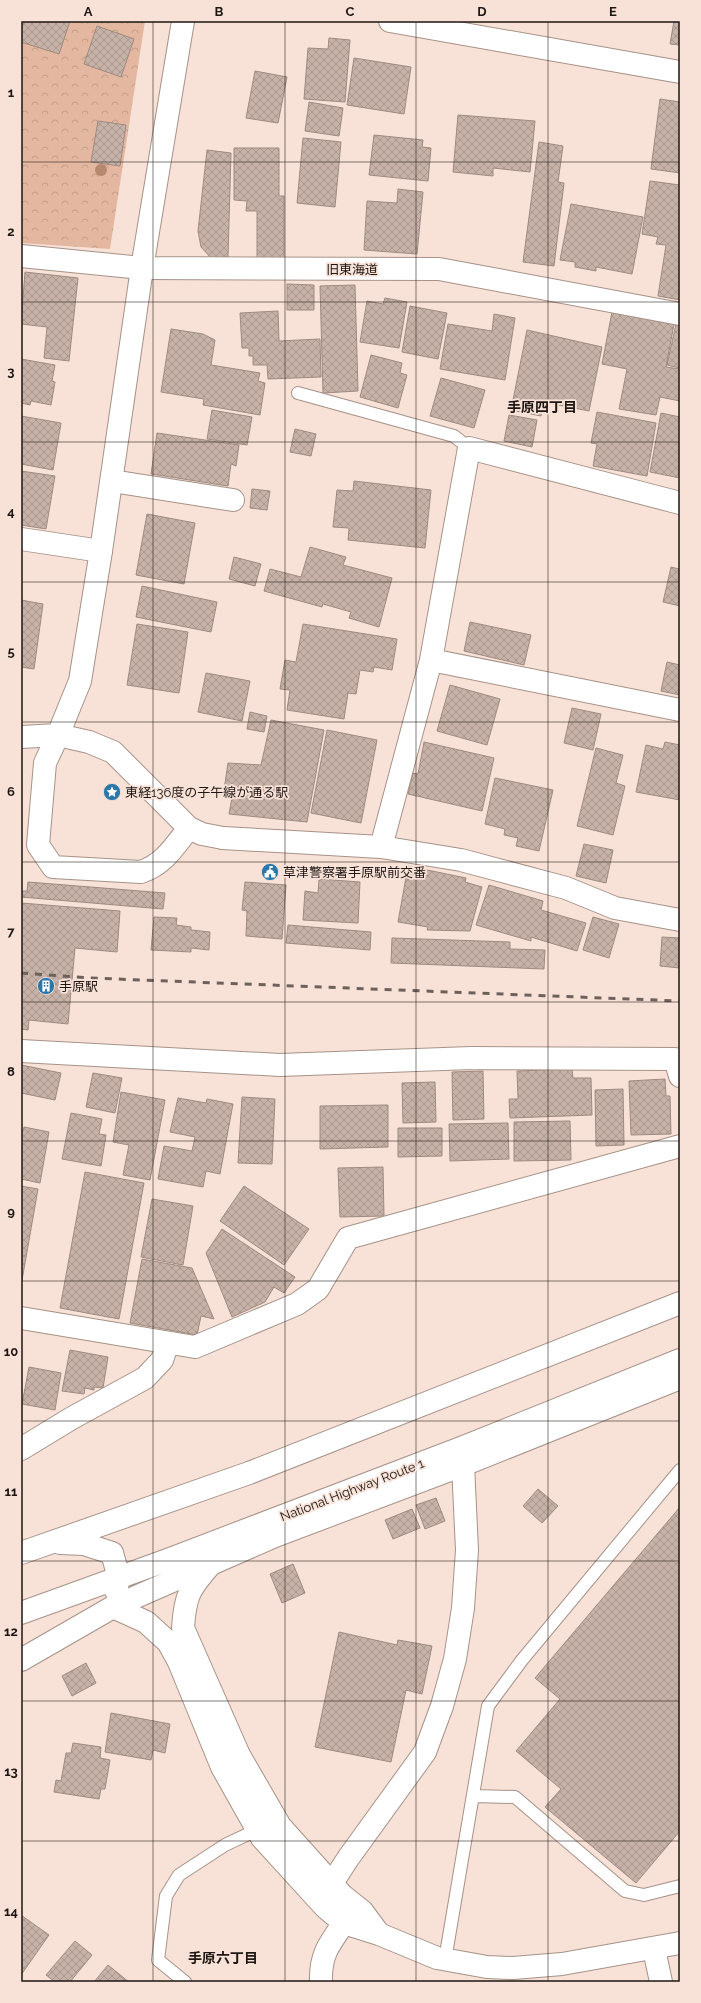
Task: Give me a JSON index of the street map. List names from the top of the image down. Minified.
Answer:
{"streets":{"main road":["旧東海道","National Highway Route 1"]},"districts":["手原四丁目","手原六丁目"],"places":{"place":["東経136度の子午線が通る駅"],"public building":["草津警察署手原駅前交番"],"building":["手原駅"]},"grid":{"columns":["A","B","C","D","E"],"rows":["1","2","3","4","5","6","7","8","9","10","11","12","13","14"]}}
